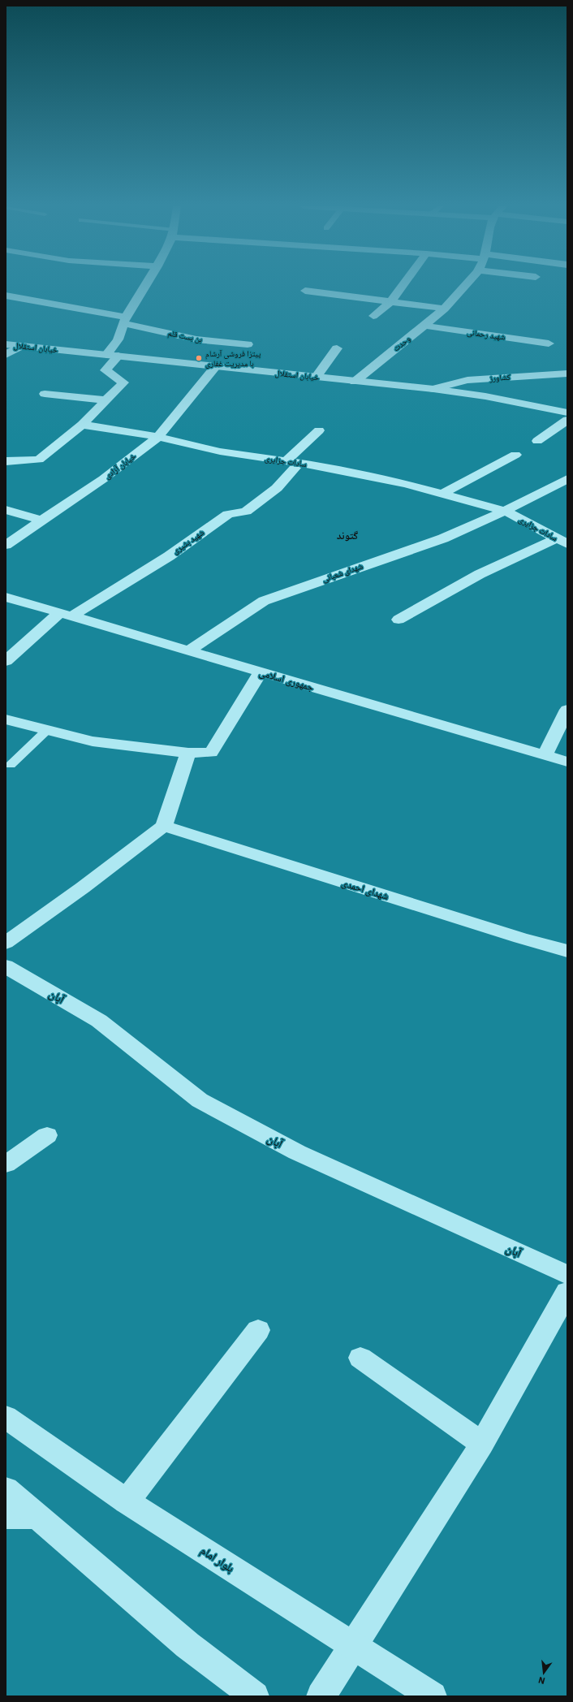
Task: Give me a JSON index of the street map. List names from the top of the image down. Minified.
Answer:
{"streets":{"street":["شهید رحمانی","بن بست قلم","وحدت","خیابان استقلال","کشاورز","سادات جزایری","خیابان آزادی","شهید بشیری","شهدای شعبانی","جمهوری اسلامی","شهدای احمدی","آبان","بلوار امام"]},"crossings":[["شهید رحمانی","وحدت"],["وحدت","خیابان استقلال"],["خیابان استقلال","کشاورز"],["خیابان استقلال","خیابان آزادی"],["سادات جزایری","خیابان آزادی"],["سادات جزایری","شهید بشیری"],["سادات جزایری","شهدای شعبانی"],["شهید بشیری","جمهوری اسلامی"],["شهدای شعبانی","جمهوری اسلامی"]],"districts":["گتوند"],"places":["پیتزا فروشی آرشام با مدیریت غفاری"],"north":"bottom"}
